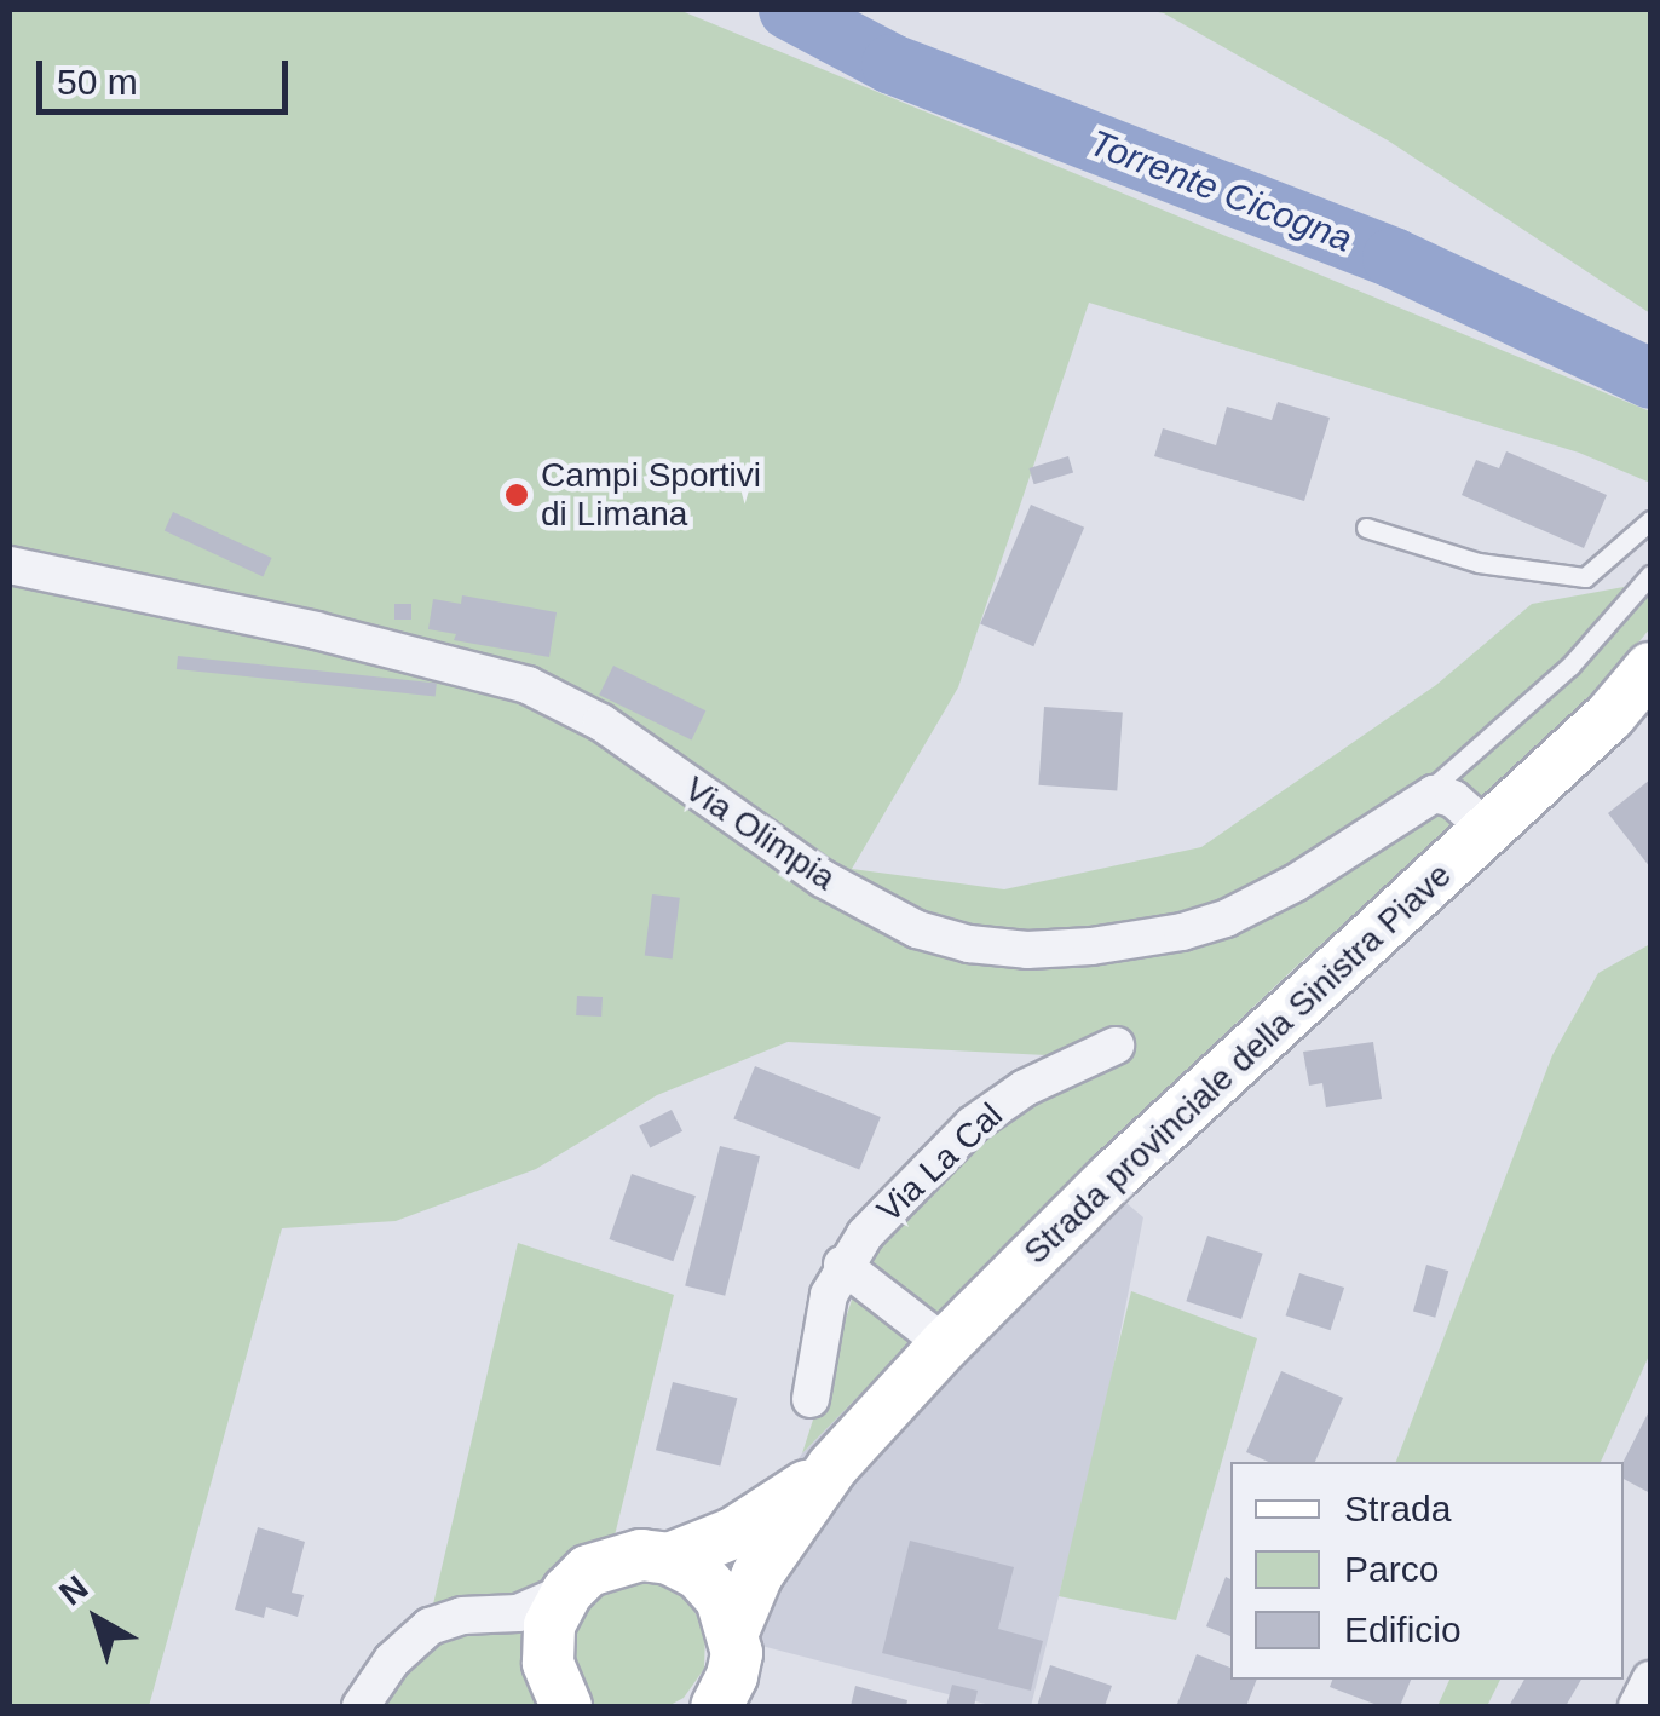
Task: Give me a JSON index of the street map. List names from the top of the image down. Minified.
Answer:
{"streets":{"main road":["Strada provinciale della Sinistra Piave"],"street":["Via Olimpia","Via La Cal"]},"water":["Torrente Cicogna"],"places":["Campi Sportivi di Limana"],"legend":["Strada","Parco","Edificio"],"scale_bar":"50 m","north":"top left"}
